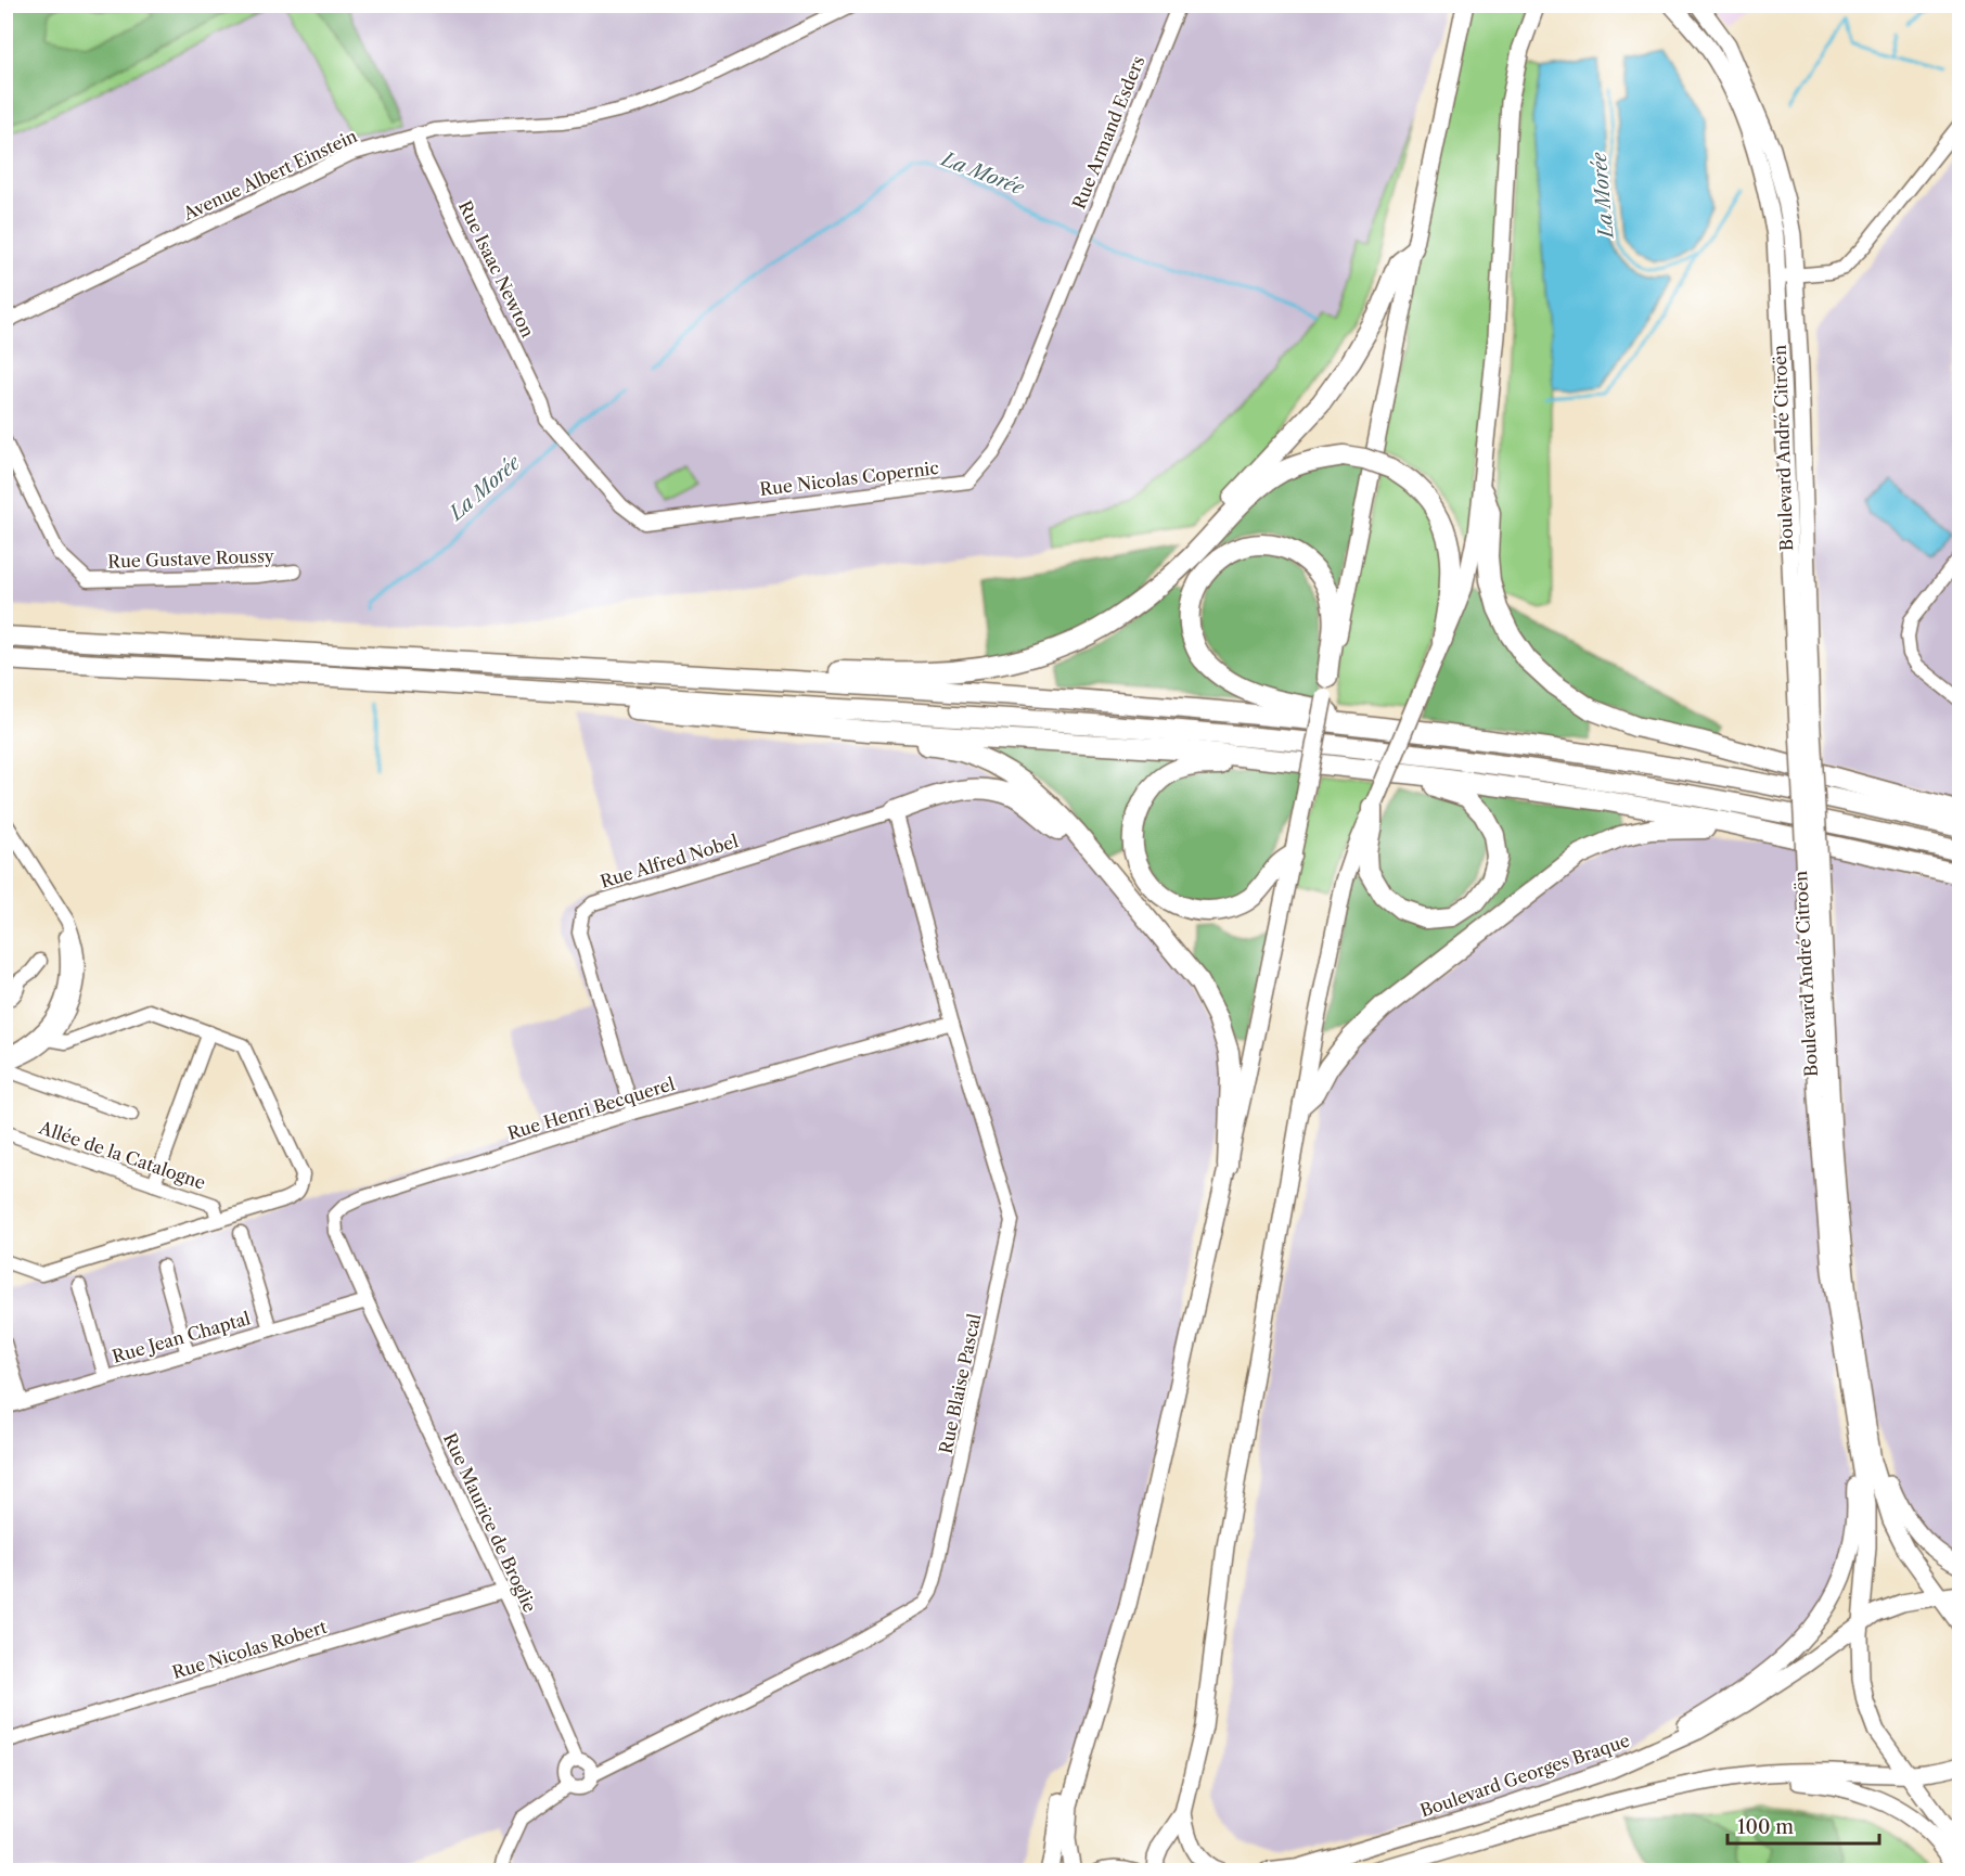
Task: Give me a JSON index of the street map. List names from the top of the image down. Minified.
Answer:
{"streets":{"main road":["Boulevard André Citroën","Boulevard Georges Braque"],"street":["Rue Armand Esders","Avenue Albert Einstein","Rue Isaac Newton","Rue Nicolas Copernic","Rue Gustave Roussy","Rue Alfred Nobel","Rue Henri Becquerel","Allée de la Catalogne","Rue Jean Chaptal","Rue Blaise Pascal","Rue Maurice de Broglie","Rue Nicolas Robert"]},"crossings":[["Rue Armand Esders","Rue Nicolas Copernic"],["Avenue Albert Einstein","Rue Isaac Newton"],["Rue Isaac Newton","Rue Nicolas Copernic"],["Boulevard André Citroën","Boulevard Georges Braque"],["Rue Alfred Nobel","Rue Henri Becquerel"],["Rue Alfred Nobel","Rue Blaise Pascal"],["Rue Henri Becquerel","Rue Jean Chaptal"],["Rue Henri Becquerel","Rue Blaise Pascal"],["Rue Henri Becquerel","Rue Maurice de Broglie"],["Rue Jean Chaptal","Rue Maurice de Broglie"],["Rue Blaise Pascal","Rue Maurice de Broglie"],["Rue Maurice de Broglie","Rue Nicolas Robert"]],"water":["La Morée"],"scale_bar":"100 m"}
